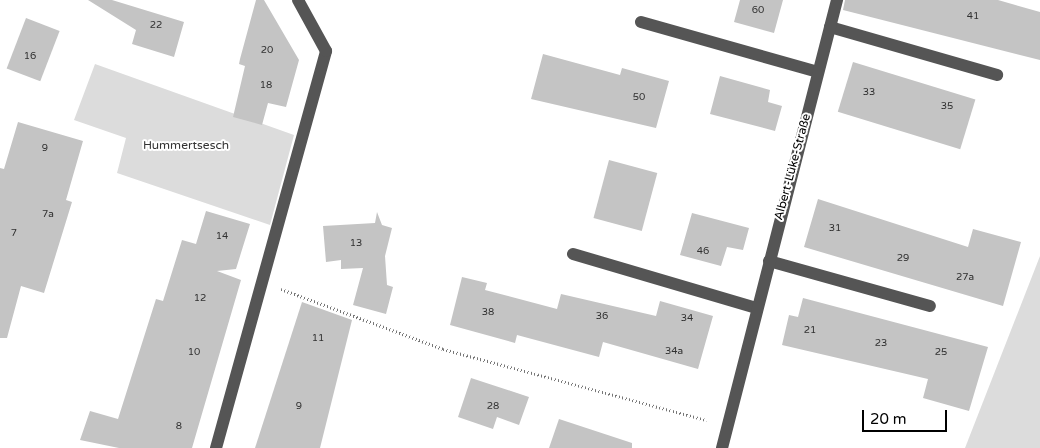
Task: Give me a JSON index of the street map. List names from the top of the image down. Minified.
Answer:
{"streets":{"street":["Albert-Lüke-Straße"]},"parks":["Hummertsesch"],"house_numbers":["60","41","22","20","16","18","33","50","35","9","7a","31","7","14","13","46","29","27a","12","38","36","34","21","11","23","34a","10","25","9","28","8"],"scale_bar":"20 m"}
